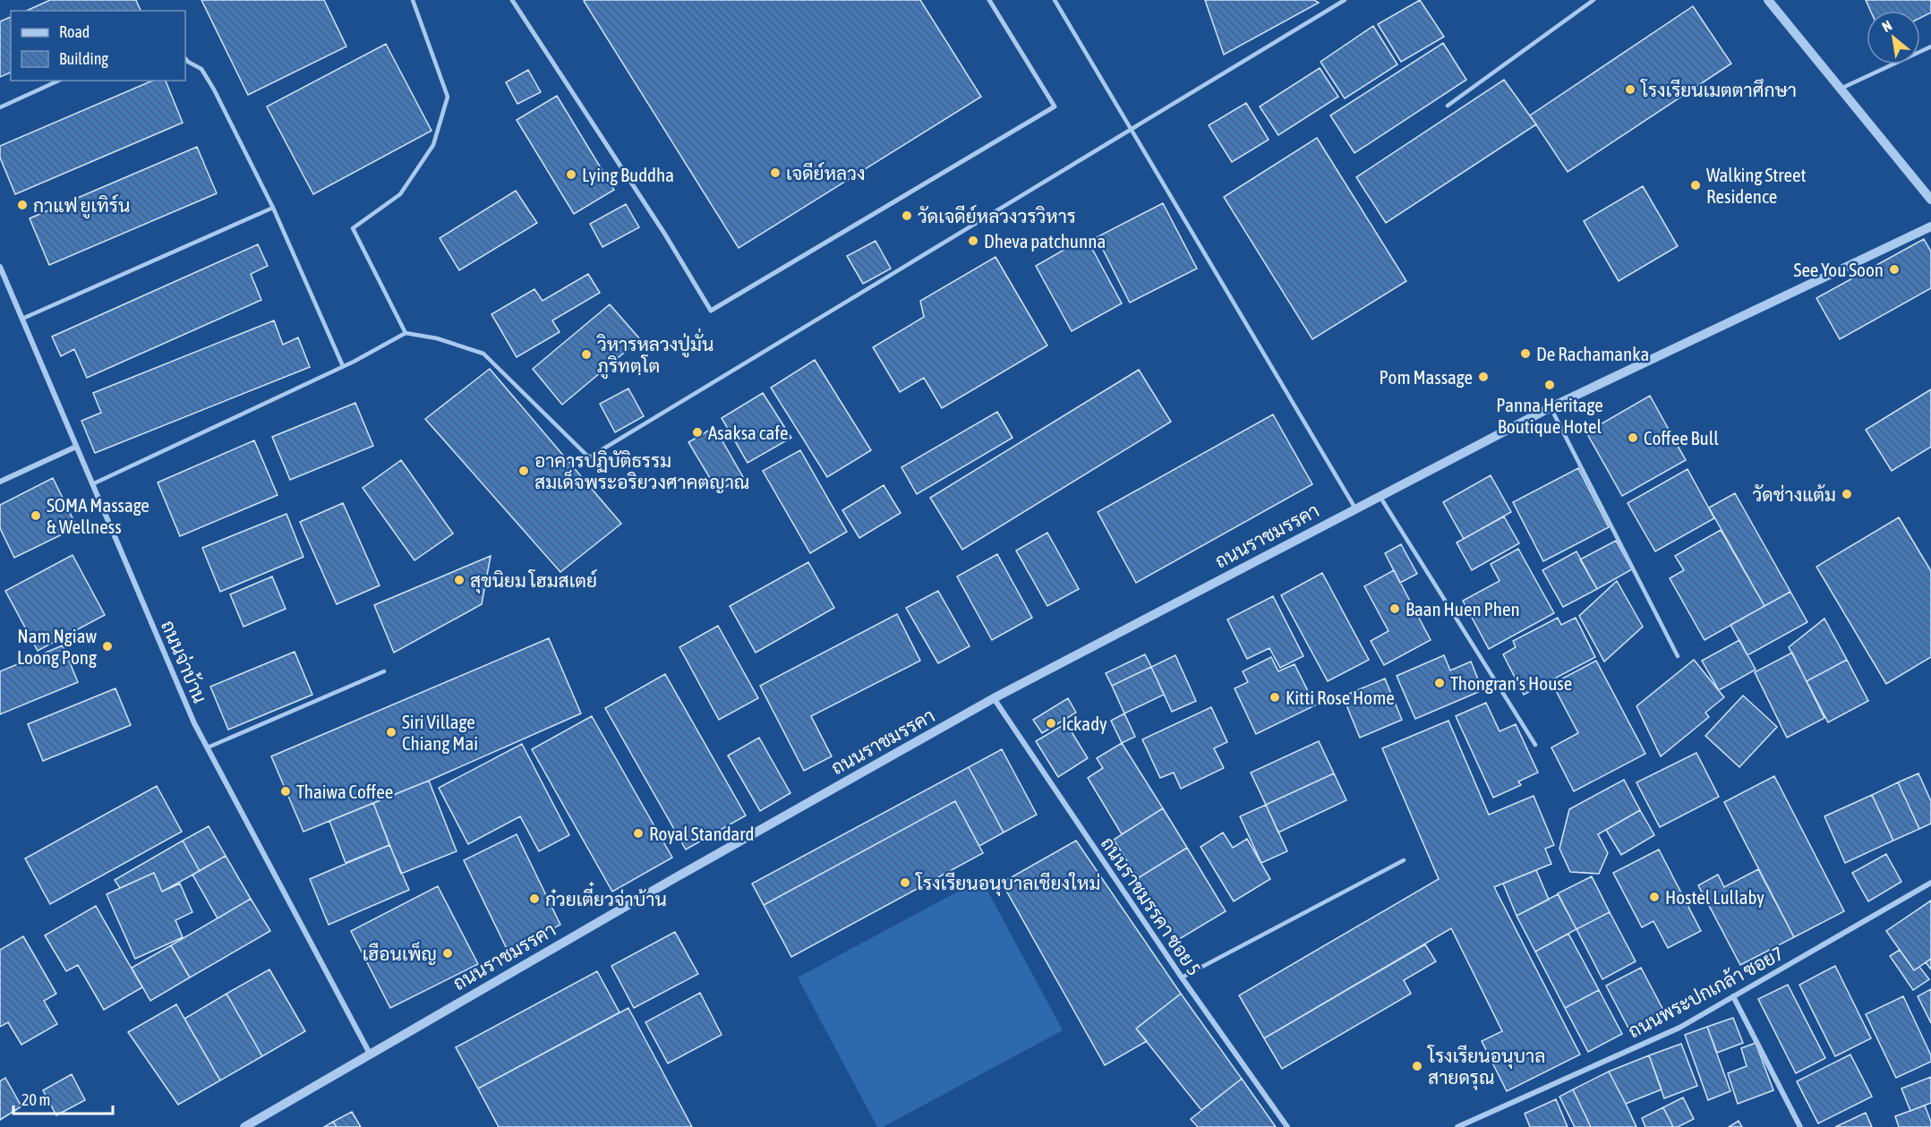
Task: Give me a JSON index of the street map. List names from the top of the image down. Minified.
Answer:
{"streets":{"street":["ถนนราชมรรคา","ถนนจ่าบ้าน","ถนนราชมรรคา ซอย 5","ถนนพระปกเกล้า ซอย7"]},"crossings":[["ถนนราชมรรคา","ถนนจ่าบ้าน"],["ถนนราชมรรคา","ถนนราชมรรคา ซอย 5"]],"places":["โรงเรียนเมตตาศึกษา","เจดีย์หลวง","Lying Buddha","Walking Street Residence","กาแฟ ยูเทิร์น","วัดเจดีย์หลวงวรวิหาร","Dheva patchunna","See You Soon","De Rachamanka","วิหารหลวงปู่มั่น ภูริทตฺโต","Pom Massage","Panna Heritage Boutique Hotel","Asaksa cafe","Coffee Bull","อาคารปฏิบัติธรรม สมเด็จพระอริยวงศาคตญาณ","วัดช่างแต้ม","SOMA Massage & Wellness","สุขนิยม โฮมสเตย์","Baan Huen Phen","Nam Ngiaw Loong Pong","Thongran's House","Kitti Rose Home","Ickady","Siri Village Chiang Mai","Thaiwa Coffee","Royal Standard","โรงเรียนอนุบาลเชียงใหม่","Hostel Lullaby","ก๋วยเตี๋ยวจ่าบ้าน","เฮือนเพ็ญ","โรงเรียนอนุบาล สายดรุณ"],"legend":["Road","Building"],"scale_bar":"20 m","north":"top left"}
